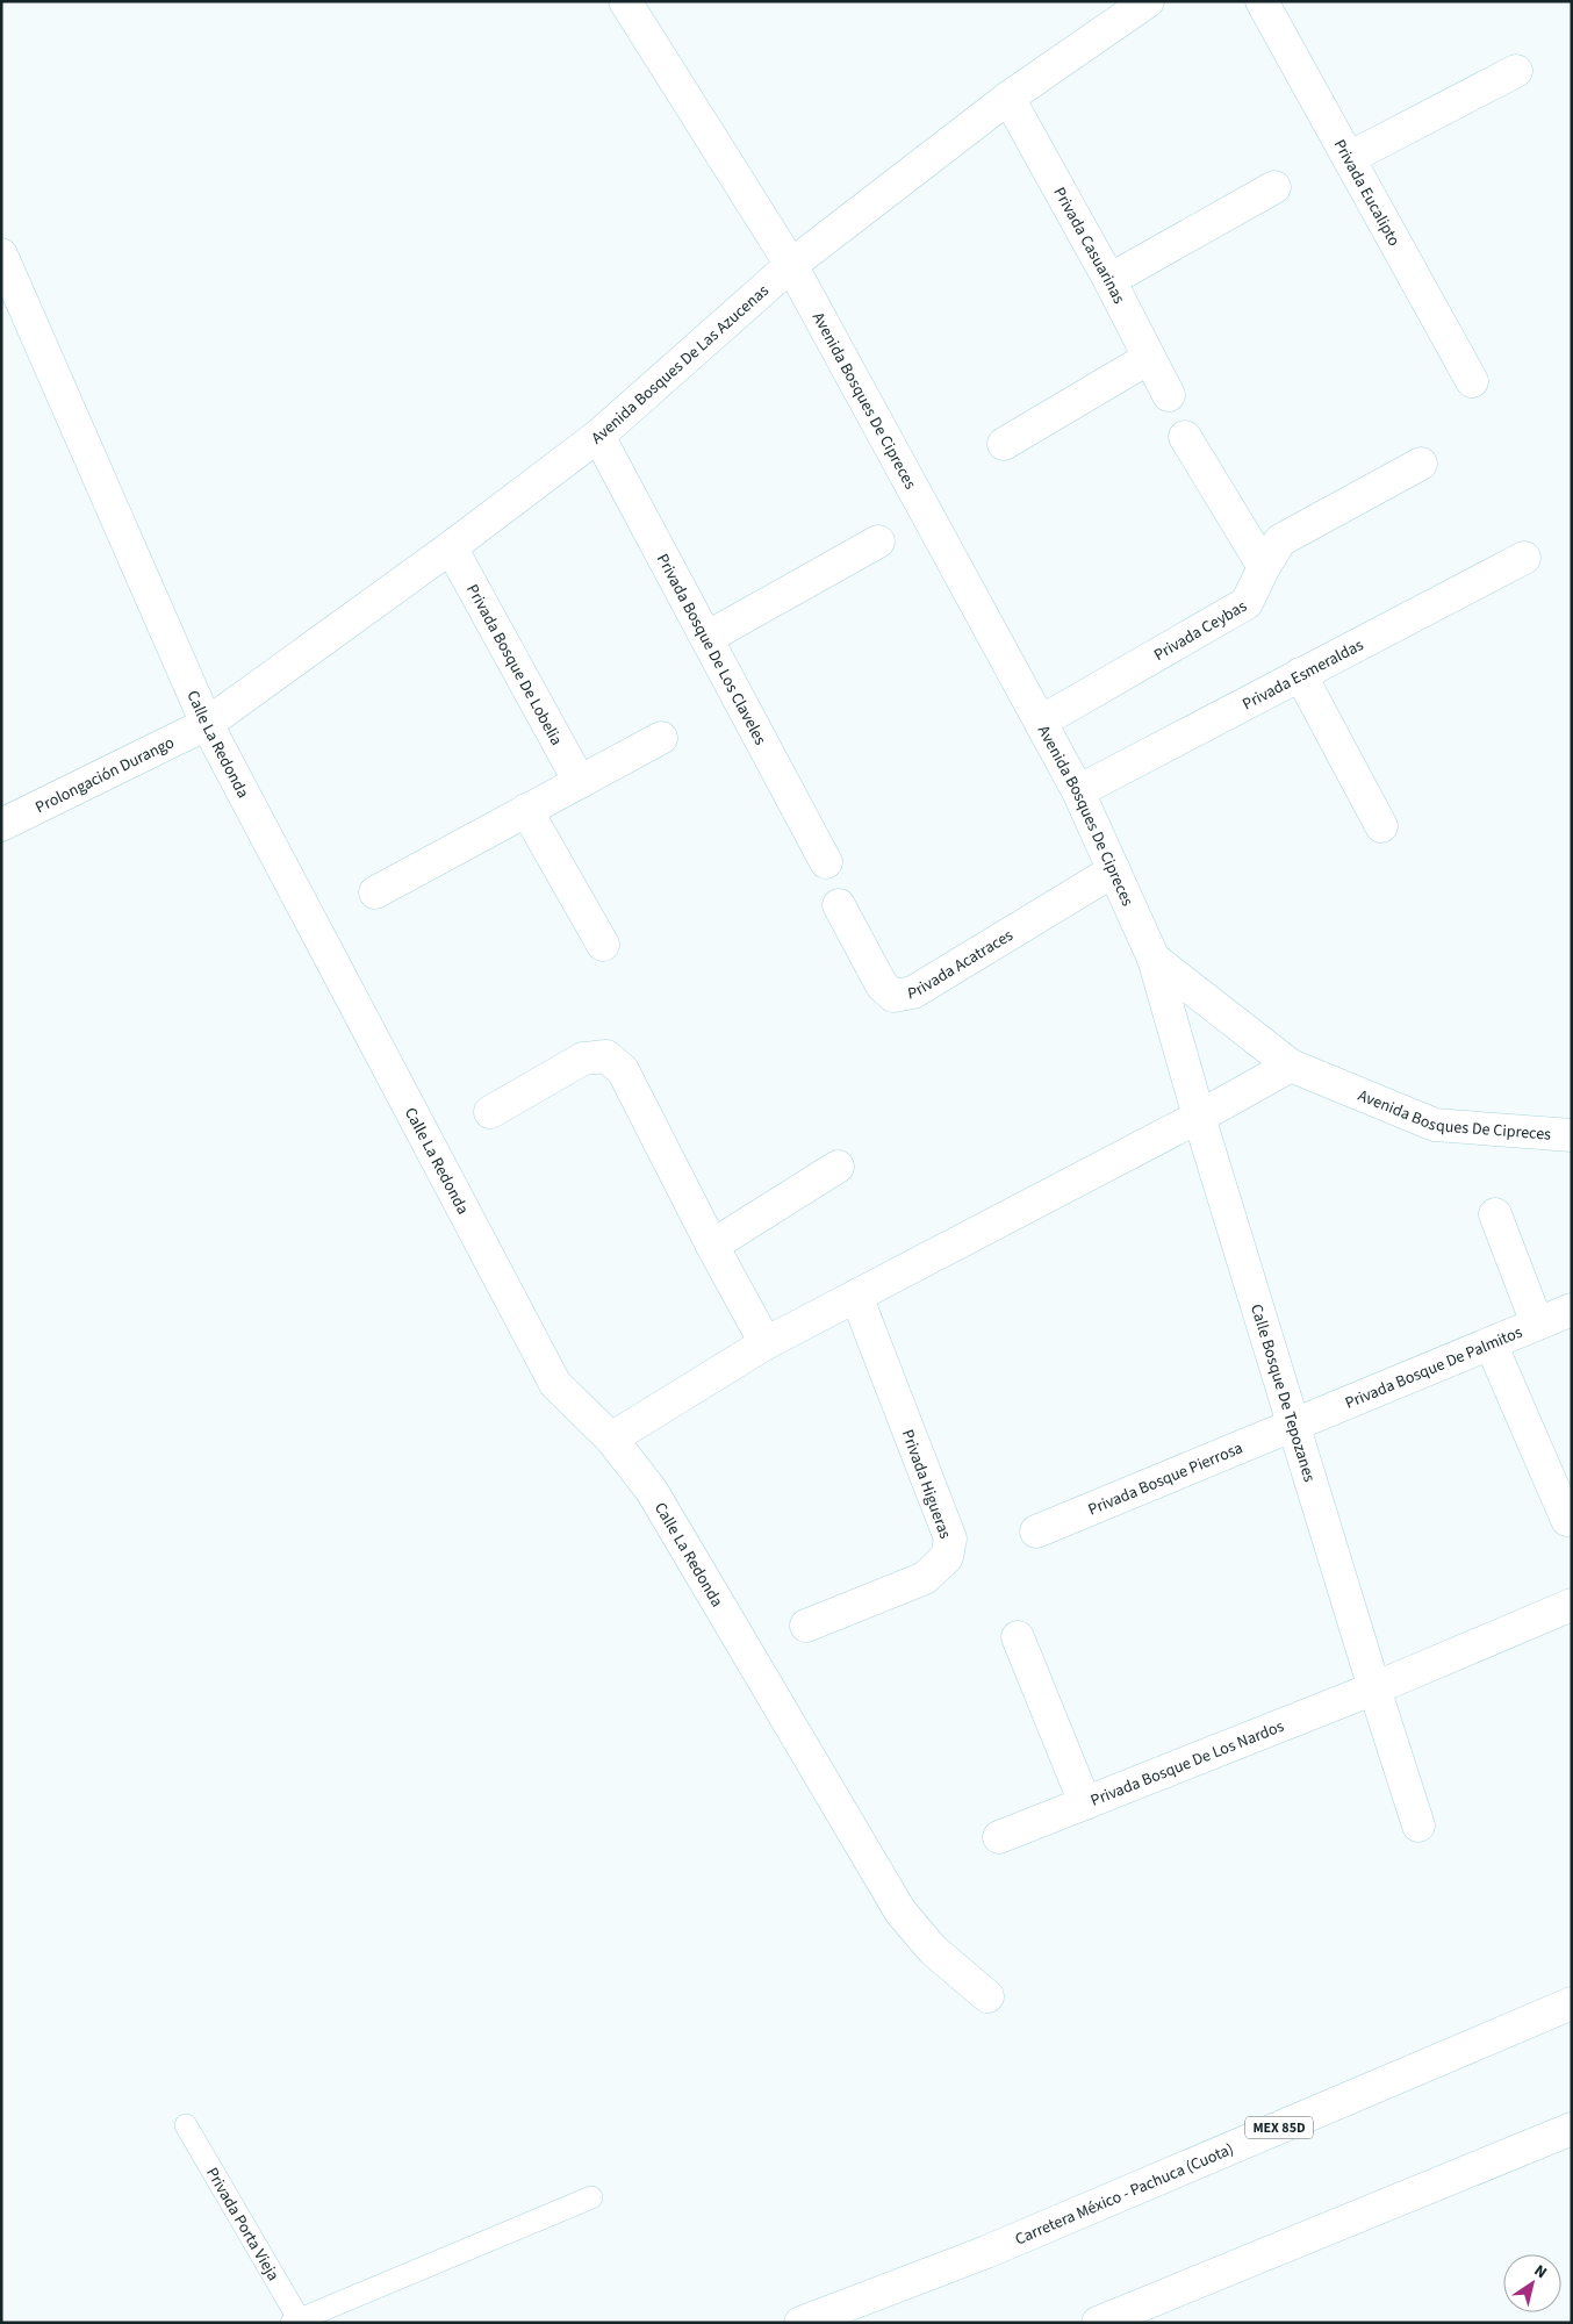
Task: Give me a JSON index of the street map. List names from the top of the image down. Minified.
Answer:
{"streets":{"main road":["Privada Eucalipto","Privada Casuarinas","Avenida Bosques De Las Azucenas","Avenida Bosques De Cipreces","Privada Ceybas","Privada Bosque De Los Claveles","Privada Bosque De Lobelia","Privada Esmeraldas","Calle La Redonda","Prolongación Durango","Privada Acatraces","Privada Bosque De Palmitos","Calle Bosque De Tepozanes","Privada Bosque Pierrosa","Privada Higueras","Privada Bosque De Los Nardos","MEX 85D","Carretera México - Pachuca (Cuota)"],"lane":["Privada Porta Vieja"]},"crossings":[["Privada Casuarinas","Avenida Bosques De Las Azucenas"],["Avenida Bosques De Las Azucenas","Avenida Bosques De Cipreces"],["Avenida Bosques De Las Azucenas","Privada Bosque De Los Claveles"],["Avenida Bosques De Las Azucenas","Privada Bosque De Lobelia"],["Avenida Bosques De Las Azucenas","Calle La Redonda"],["Avenida Bosques De Las Azucenas","Prolongación Durango"],["Avenida Bosques De Cipreces","Privada Ceybas"],["Avenida Bosques De Cipreces","Privada Esmeraldas"],["Avenida Bosques De Cipreces","Privada Acatraces"],["Avenida Bosques De Cipreces","Calle Bosque De Tepozanes"],["Calle La Redonda","Prolongación Durango"],["Privada Bosque De Palmitos","Calle Bosque De Tepozanes"],["Privada Bosque De Palmitos","Privada Bosque Pierrosa"],["Calle Bosque De Tepozanes","Privada Bosque Pierrosa"],["Calle Bosque De Tepozanes","Privada Bosque De Los Nardos"]],"north":"top right"}
